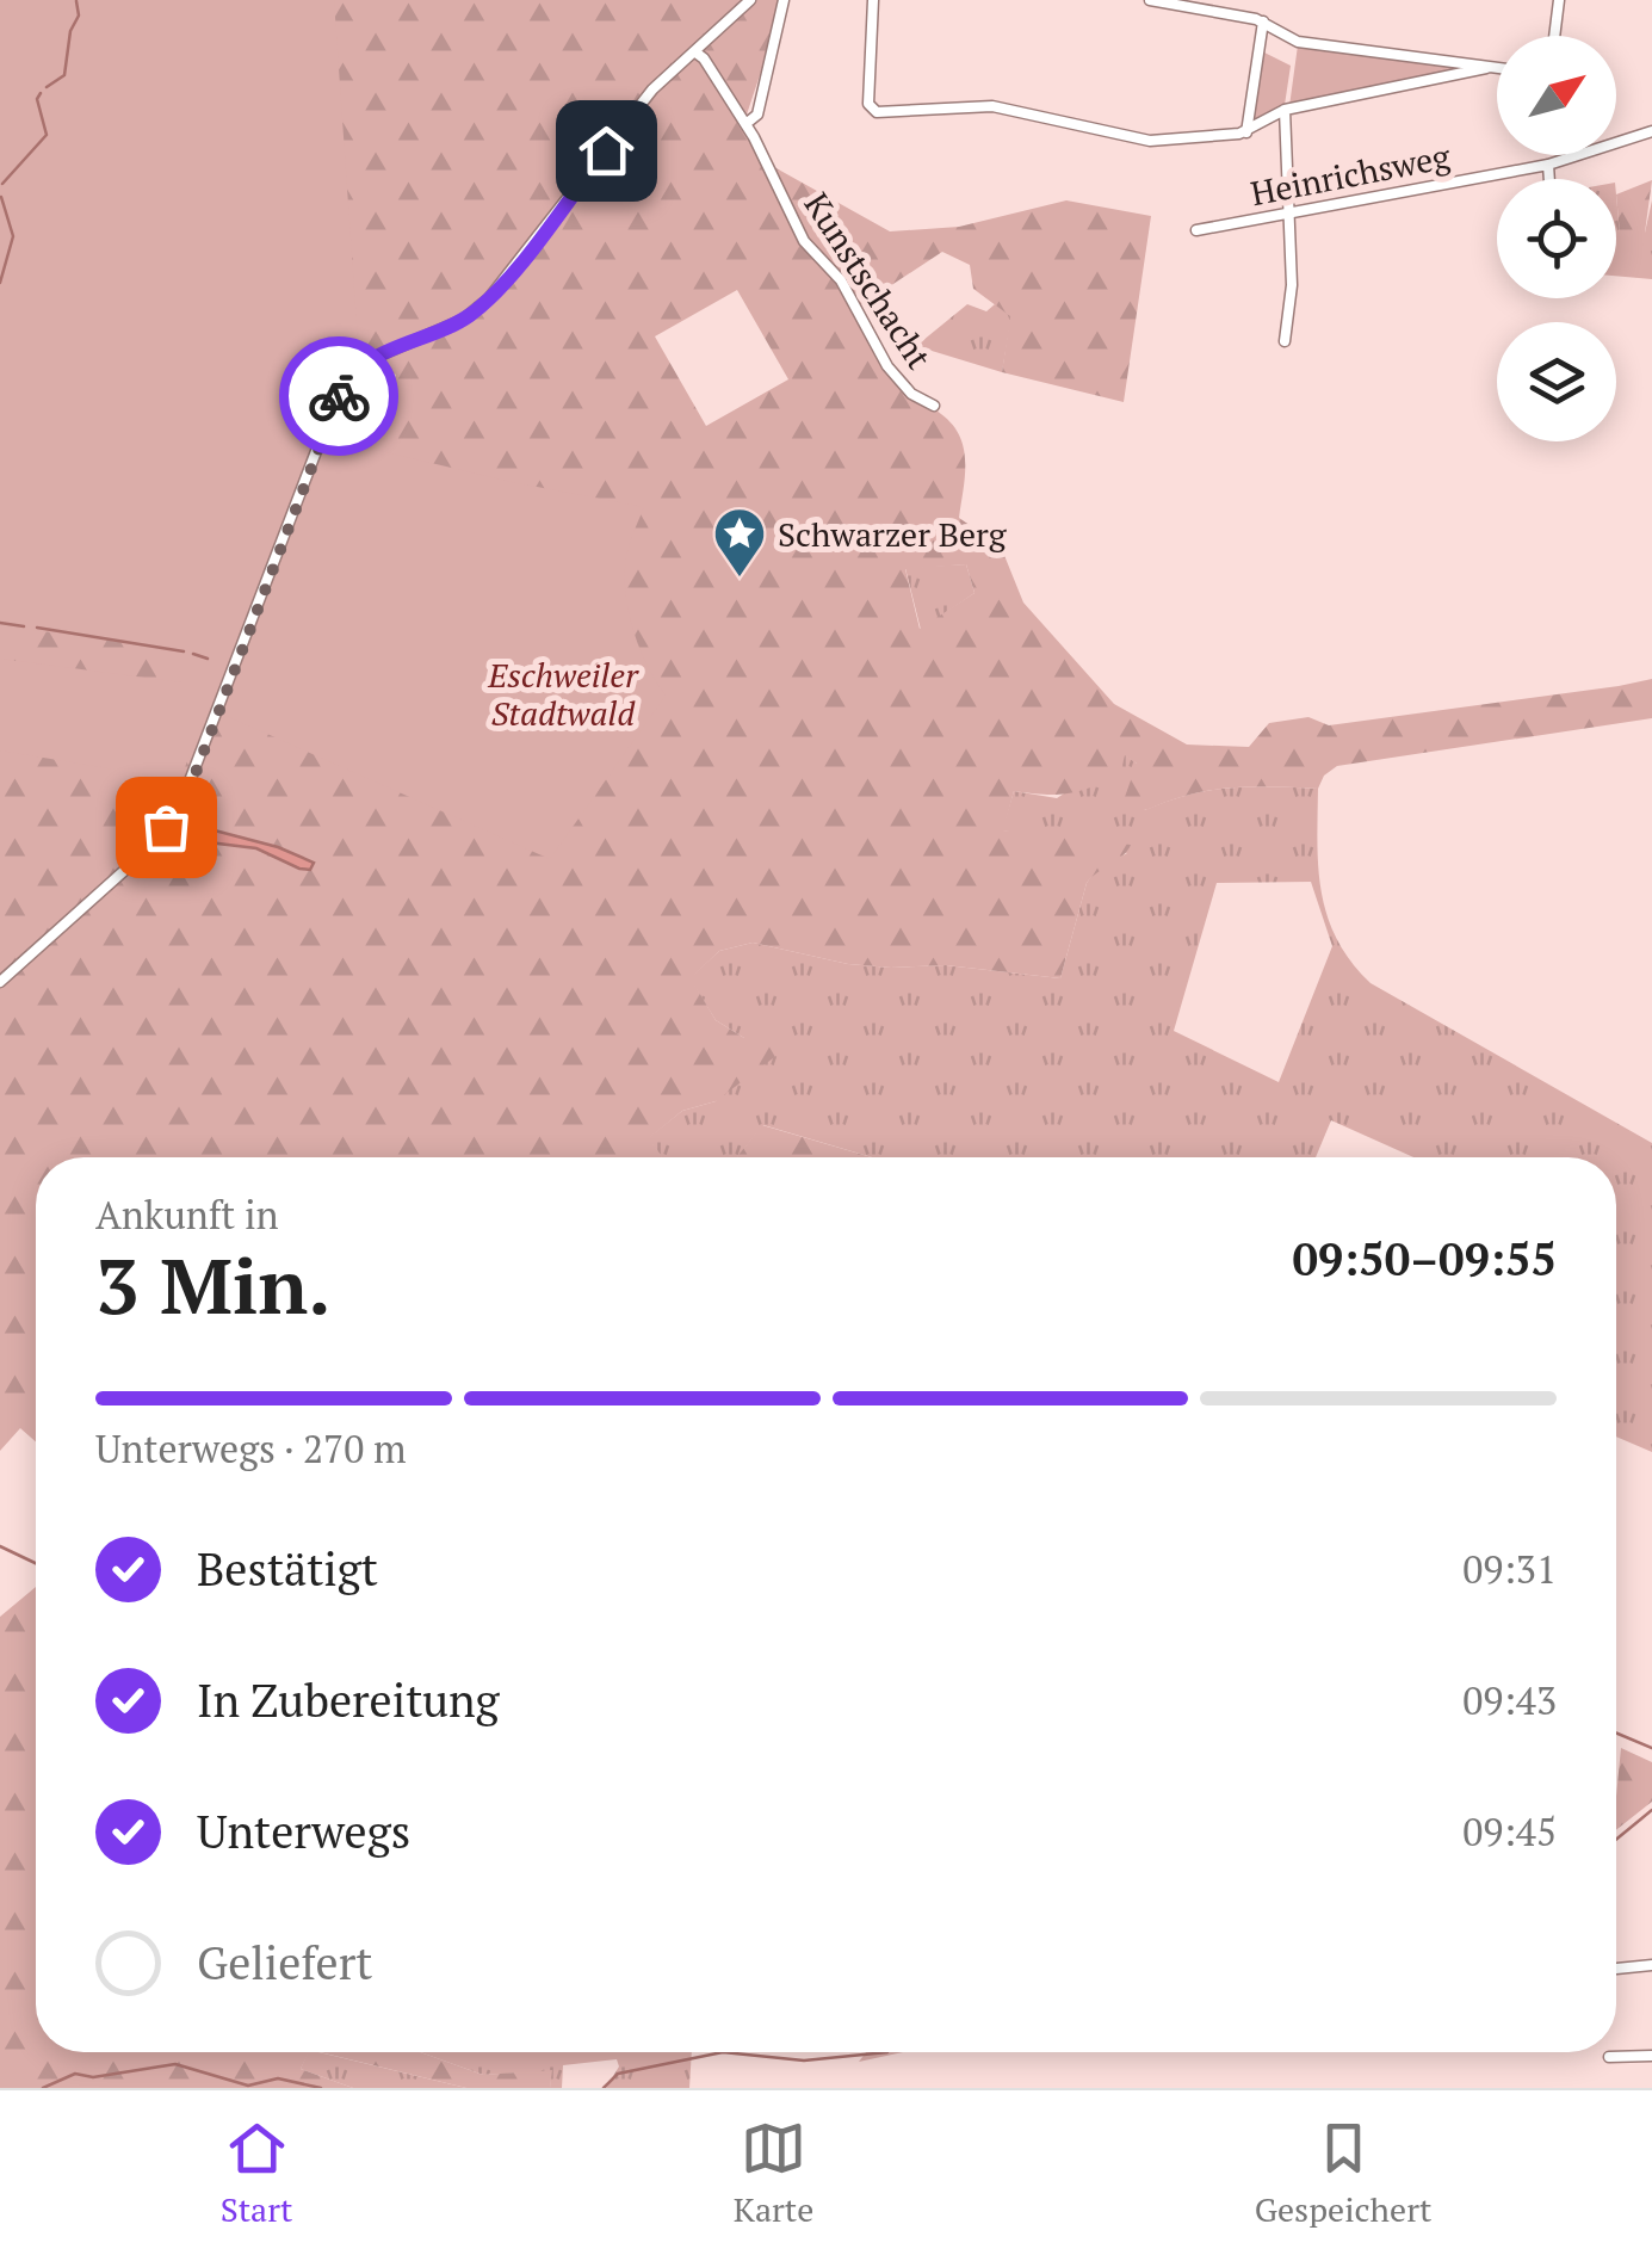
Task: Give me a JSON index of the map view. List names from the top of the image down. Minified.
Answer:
{"streets":{"street":["Heinrichsweg","Kunstschacht"]},"parks":["Eschweiler Stadtwald"],"places":{"place":["Schwarzer Berg"]},"north":"top right","page":{"heading":["3 Min.","Ankunft in","09:50–09:55"],"bar":"Unterwegs · 270 m","list":[["Bestätigt","09:31"],["In Zubereitung","09:43"],["Unterwegs","09:45"],"Geliefert"],"tabs":["Start","Karte","Gespeichert"]}}
